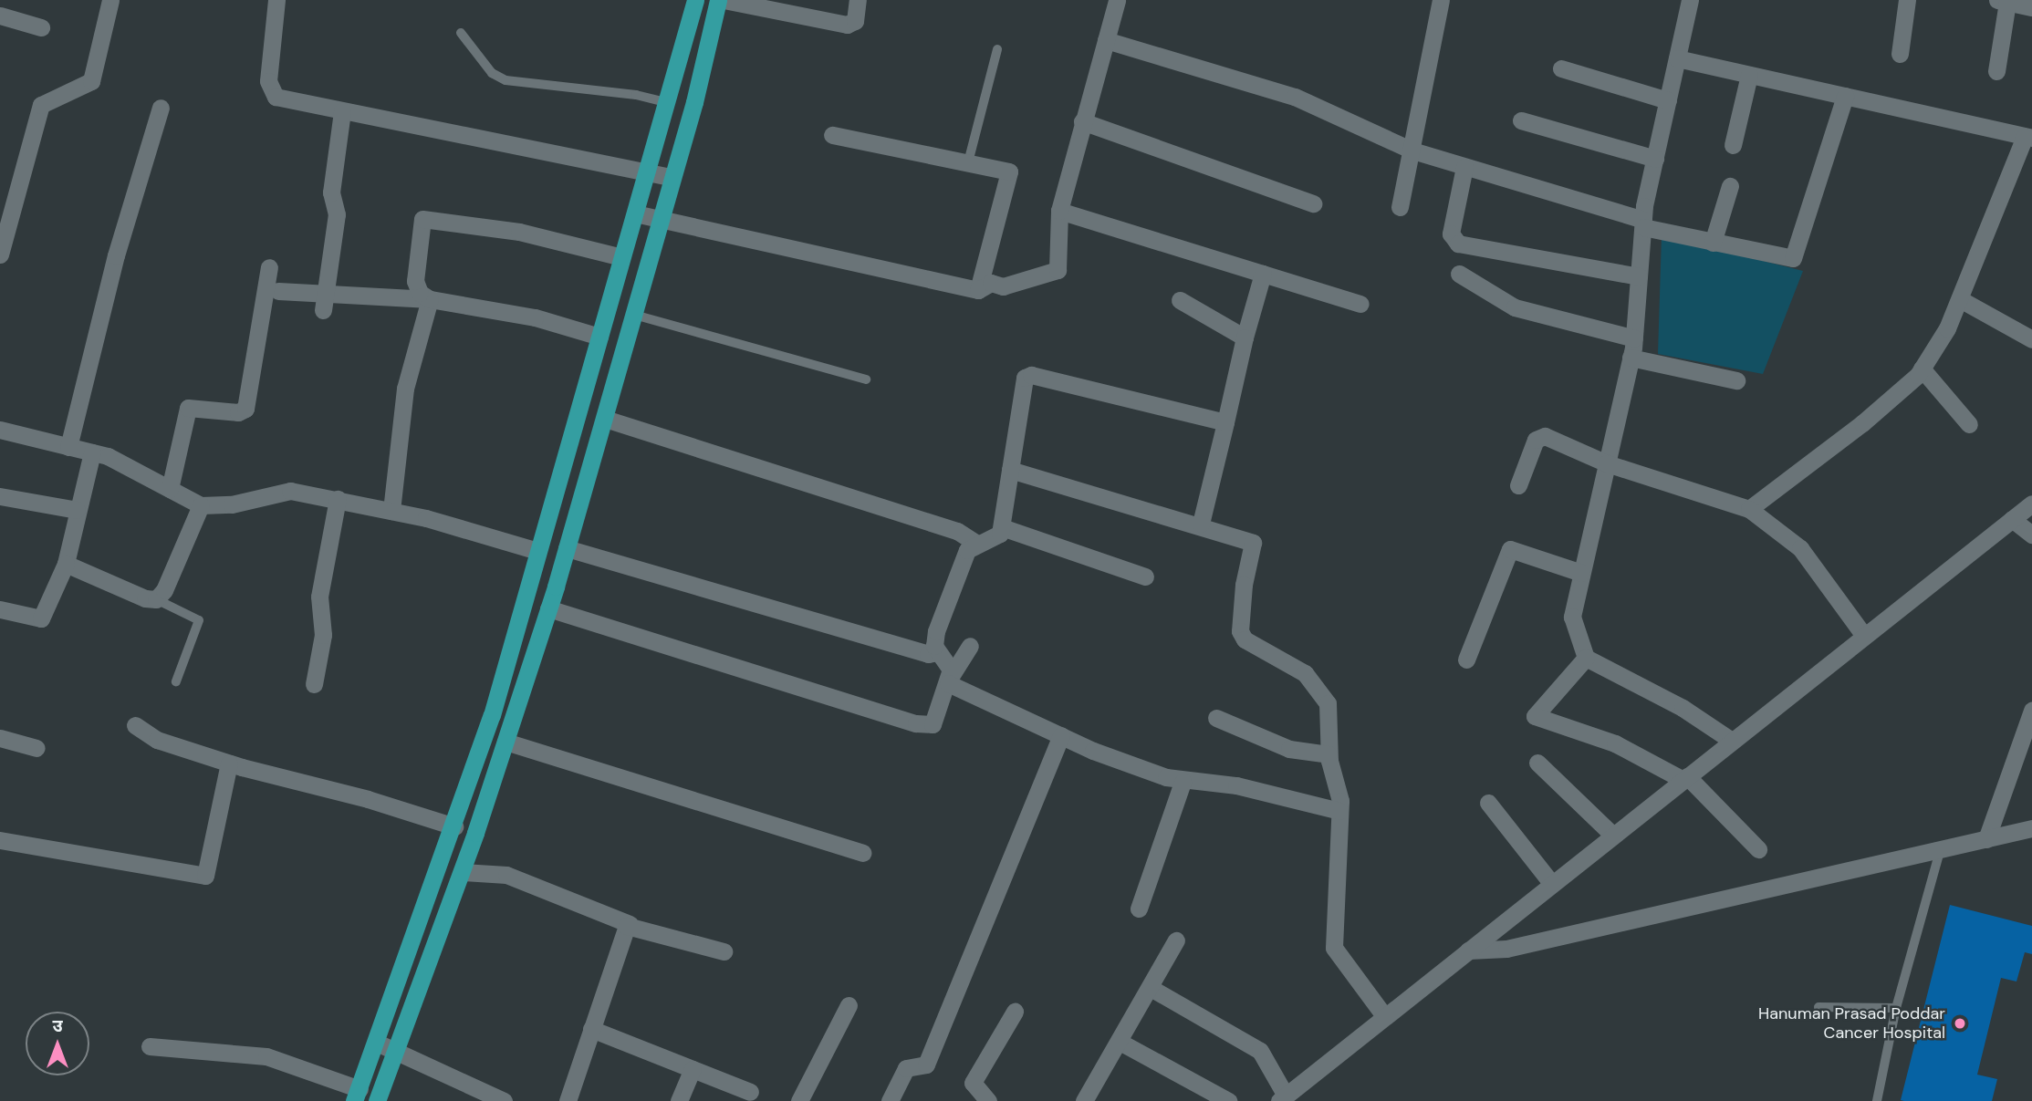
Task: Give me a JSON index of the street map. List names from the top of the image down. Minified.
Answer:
{"places":["Hanuman Prasad Poddar Cancer Hospital"],"north":"top"}
